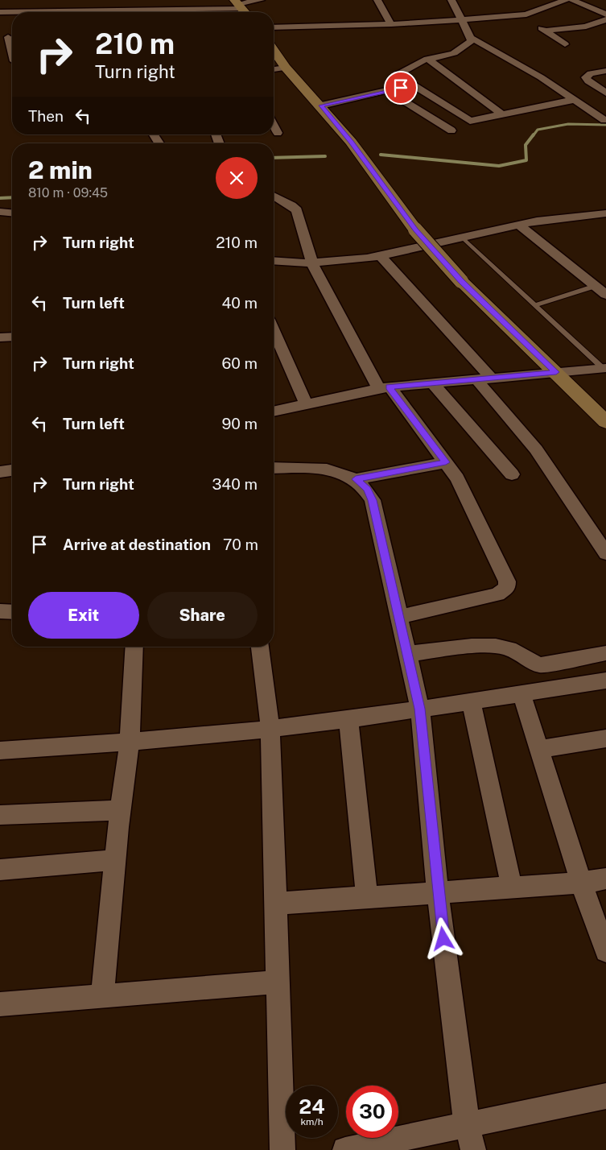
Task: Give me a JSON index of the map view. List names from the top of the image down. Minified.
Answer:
{"page":{"turn":["210 m","Turn right"],"then":"Then","heading":["2 min","810 m · 09:45"],"list":[{"name":"Turn right","value":"210 m"},{"name":"Turn left","value":"40 m"},{"name":"Turn right","value":"60 m"},{"name":"Turn left","value":"90 m"},{"name":"Turn right","value":"340 m"},{"name":"Arrive at destination","value":"70 m"}],"buttons":["Exit","Share"],"speed":"24 km/h","limit":"30"}}
